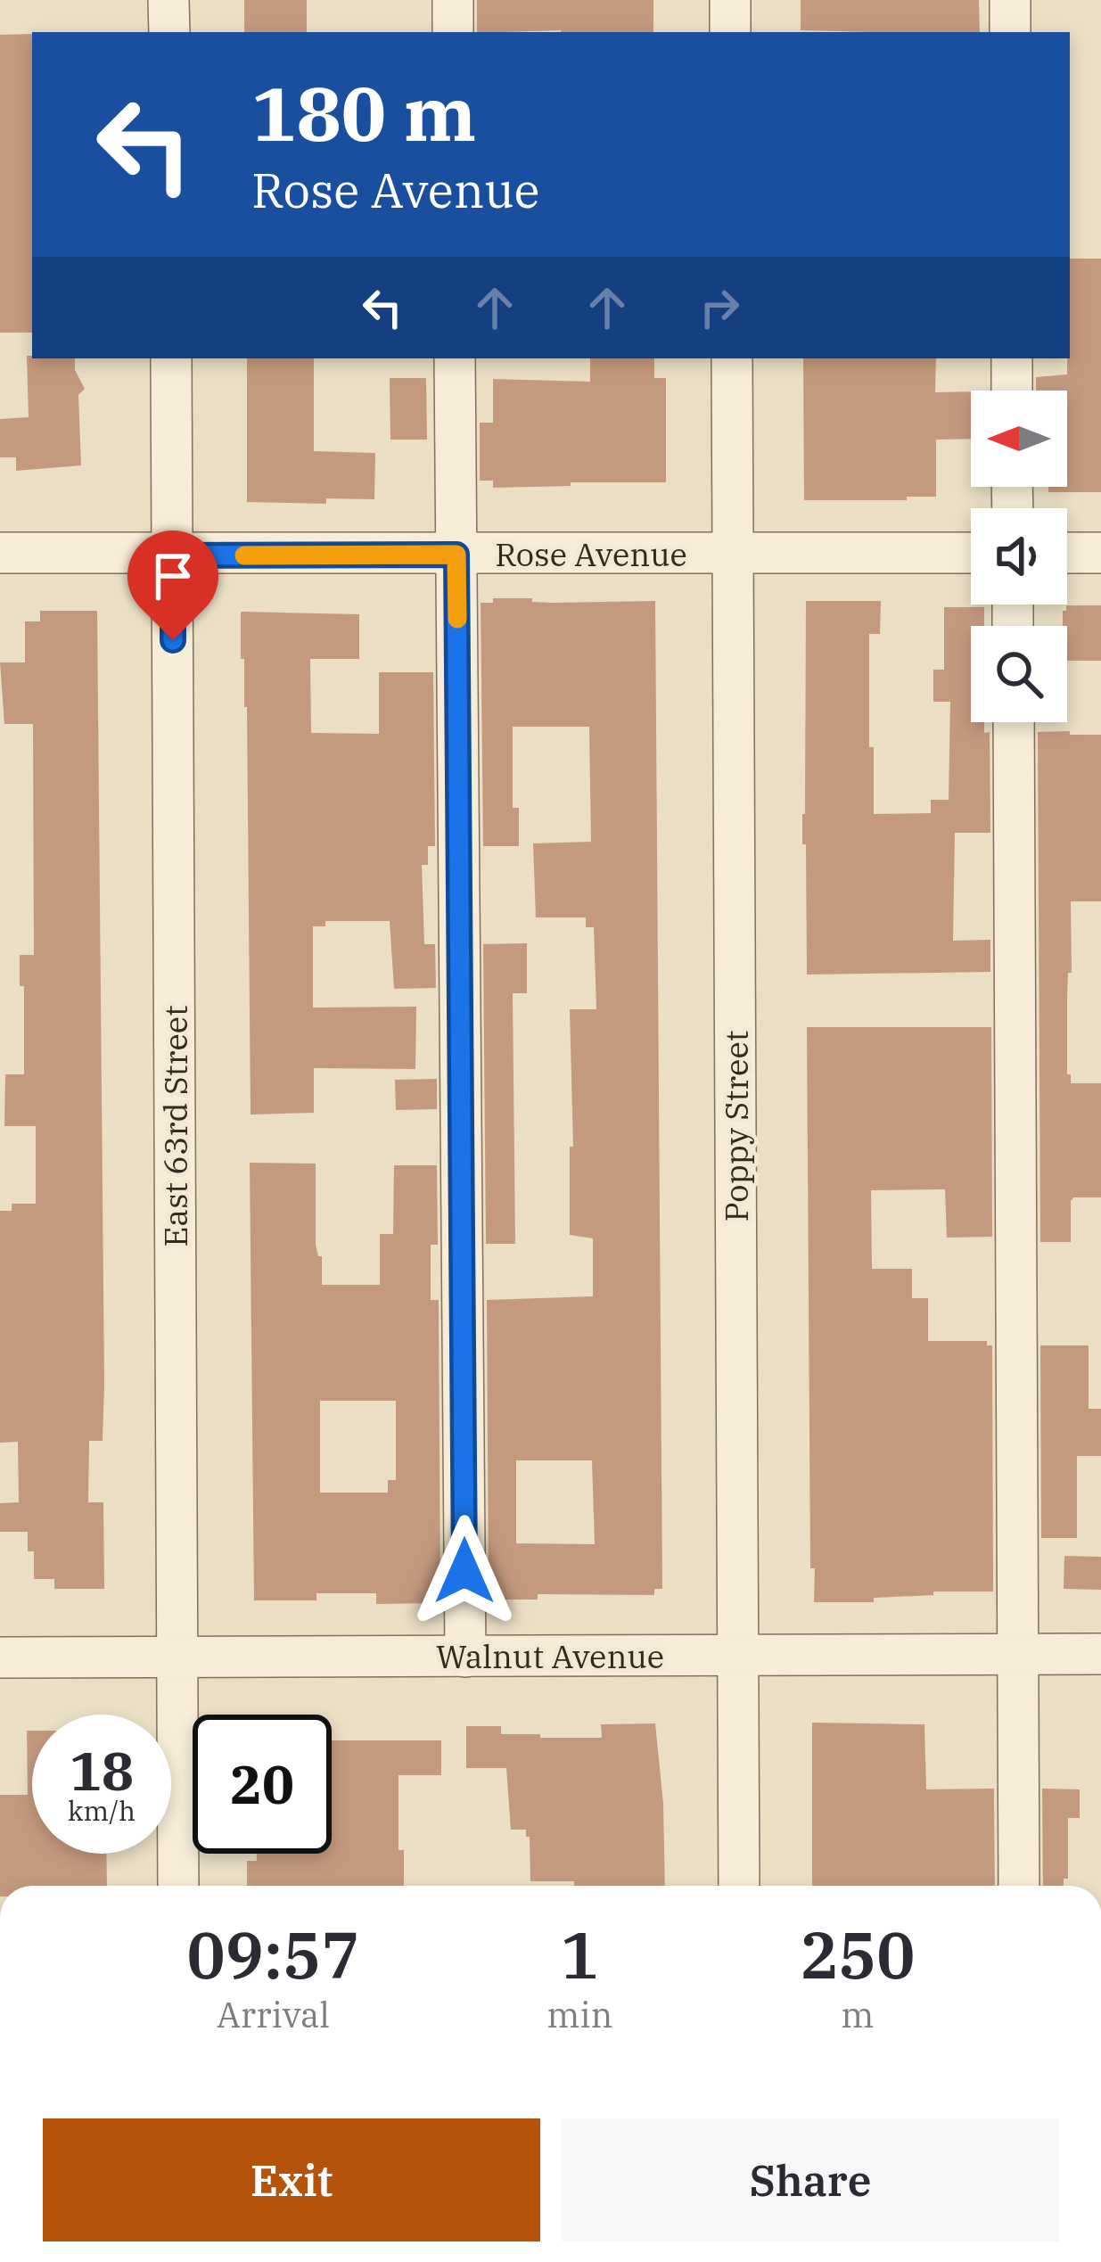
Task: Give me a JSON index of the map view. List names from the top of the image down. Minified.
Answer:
{"streets":{"street":["Rose Avenue","East 63rd Street","Poppy Street","Walnut Avenue"]},"crossings":[["Rose Avenue","East 63rd Street"],["Rose Avenue","Poppy Street"],["East 63rd Street","Walnut Avenue"],["Poppy Street","Walnut Avenue"]],"north":"left","page":{"turn":["180 m","Rose Avenue"],"speed":"18 km/h","limit":"20","eta":["09:57","Arrival","1","min","250","m"],"buttons":["Exit","Share"]}}
